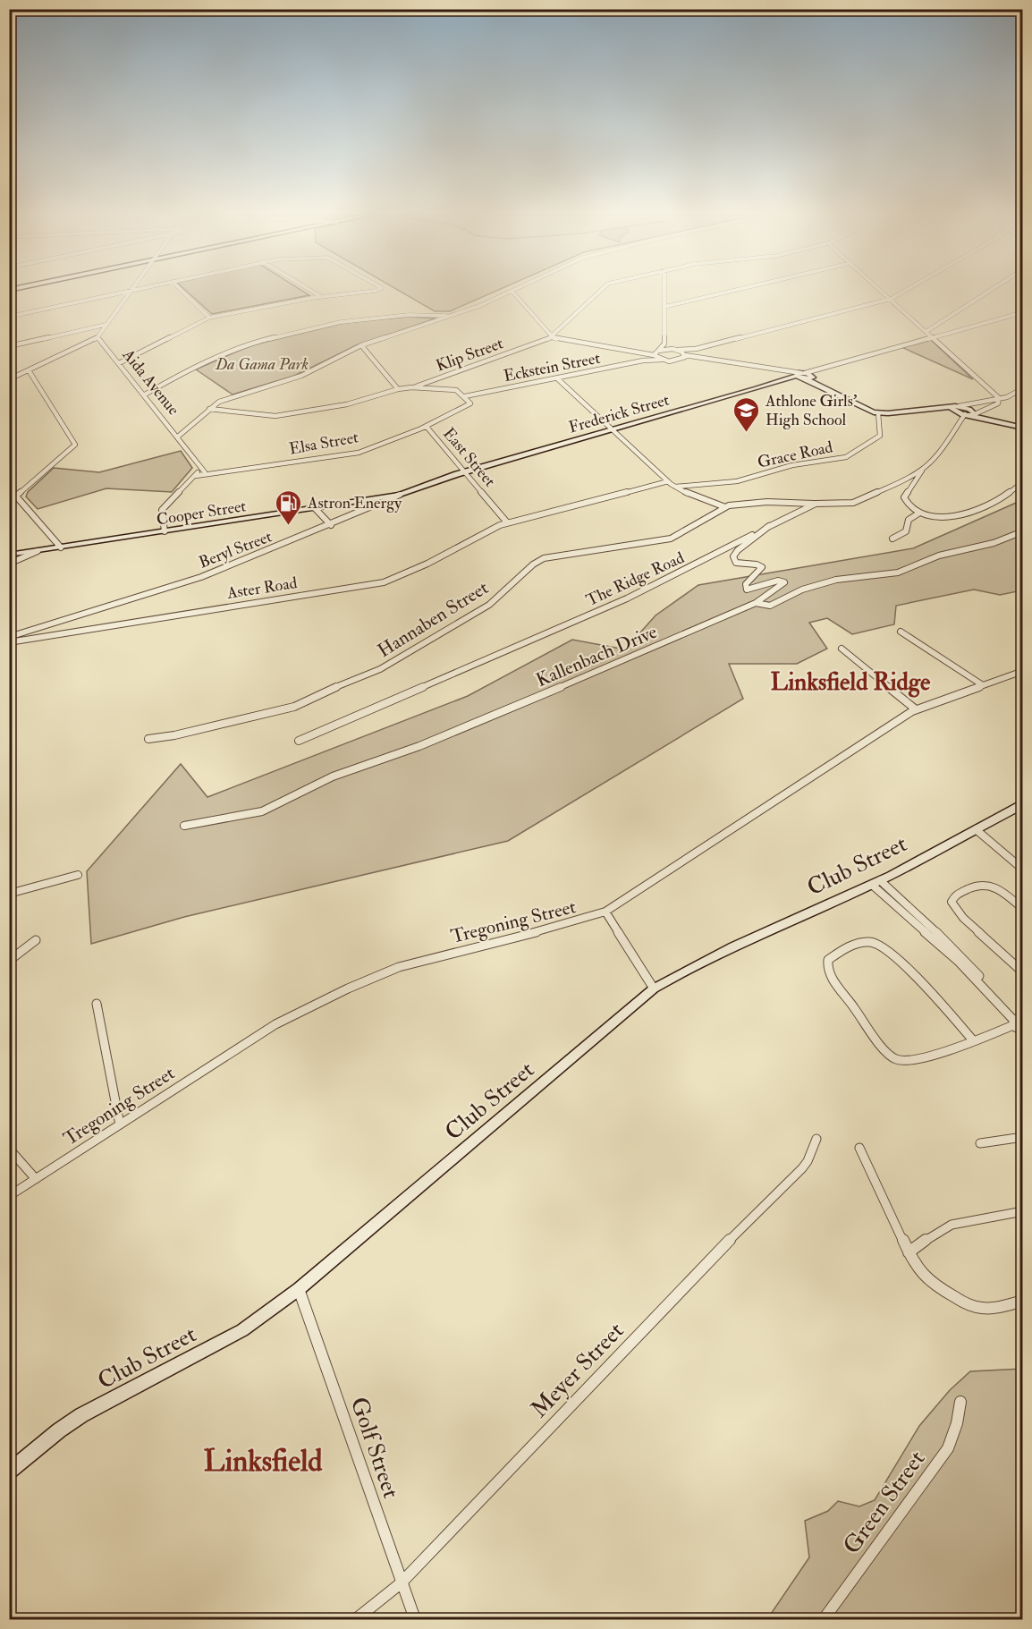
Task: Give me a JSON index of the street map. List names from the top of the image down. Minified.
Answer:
{"streets":{"main road":["Frederick Street","Cooper Street","Beryl Street","Club Street"],"street":["Klip Street","Eckstein Street","Aida Avenue","Elsa Street","Grace Road","East Street","The Ridge Road","Aster Road","Hannaben Street","Kallenbach Drive","Tregoning Street","Meyer Street","Golf Street","Green Street"]},"crossings":[["Eckstein Street","East Street"],["Aida Avenue","Elsa Street"],["Frederick Street","East Street"],["Frederick Street","Beryl Street"],["Elsa Street","East Street"],["East Street","Beryl Street"],["East Street","Aster Road"],["Cooper Street","Beryl Street"],["The Ridge Road","Hannaben Street"],["Club Street","Golf Street"],["Meyer Street","Golf Street"]],"districts":["Linksfield Ridge","Linksfield"],"parks":["Da Gama Park"],"places":{"school or university":["Athlone Girls' High School"],"fuel station":["Astron Energy"]}}
